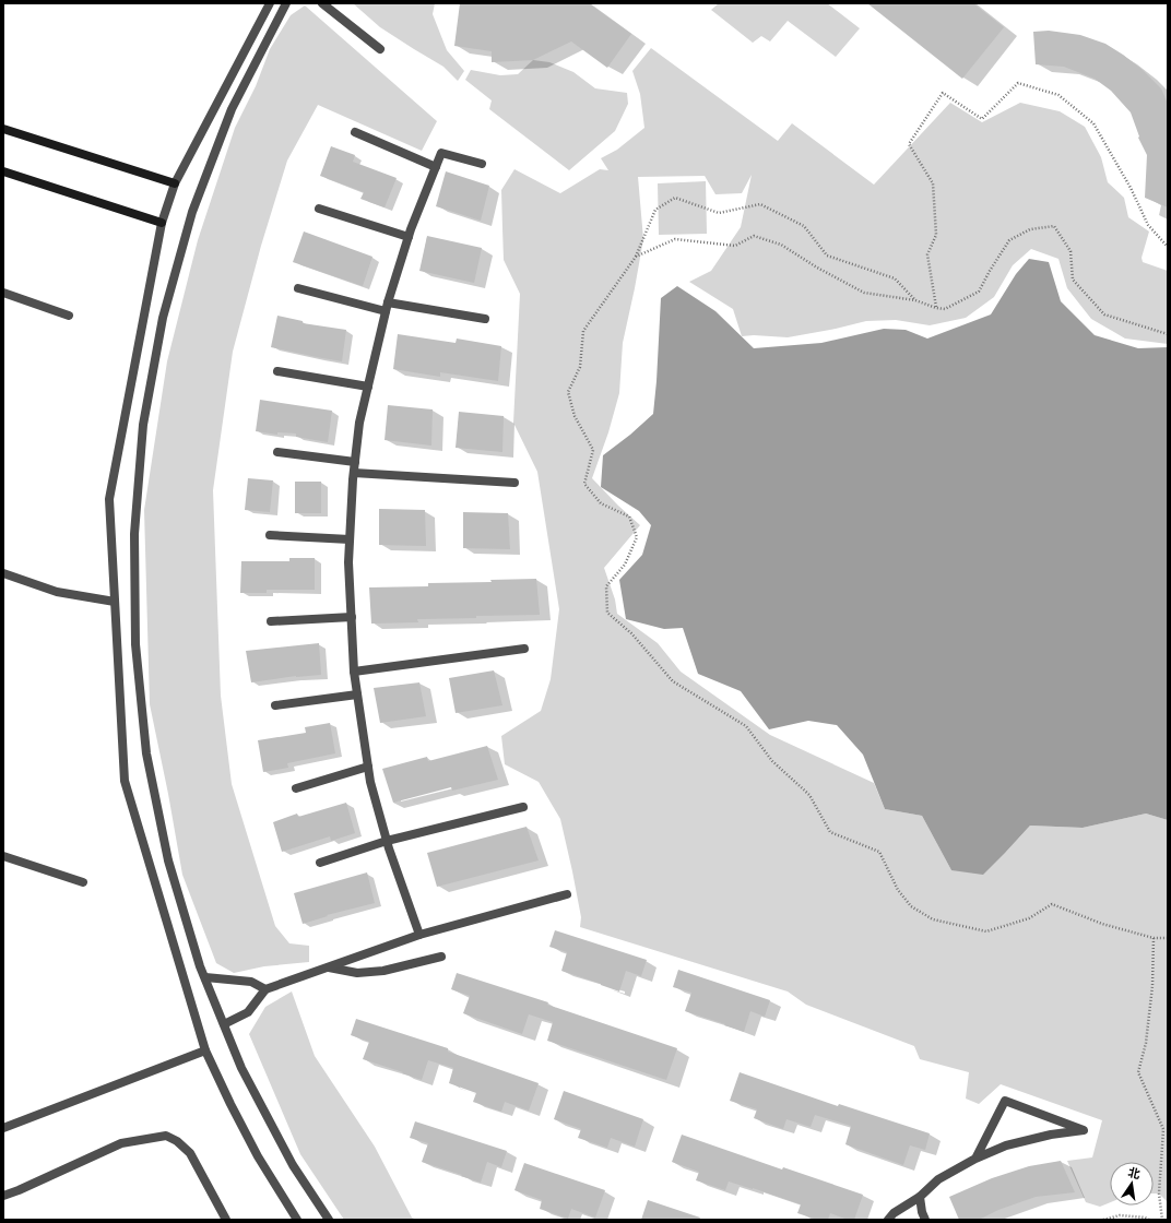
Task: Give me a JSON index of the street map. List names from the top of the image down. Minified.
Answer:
{"north":"top"}
